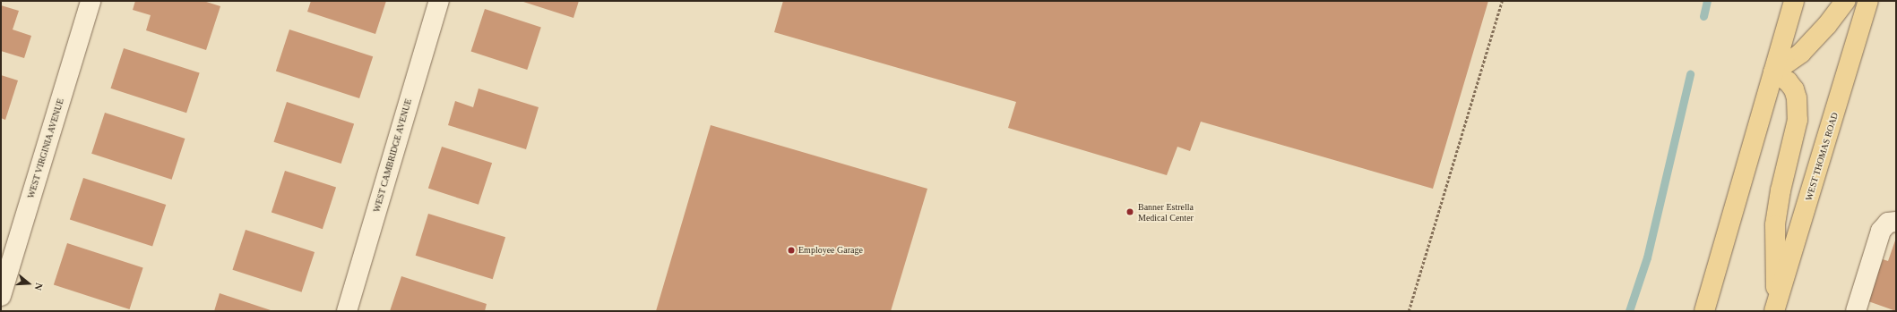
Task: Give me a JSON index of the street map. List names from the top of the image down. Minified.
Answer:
{"streets":{"main road":["WEST THOMAS ROAD"],"street":["WEST VIRGINIA AVENUE","WEST CAMBRIDGE AVENUE"]},"places":["Banner Estrella Medical Center","Employee Garage"],"north":"right"}
